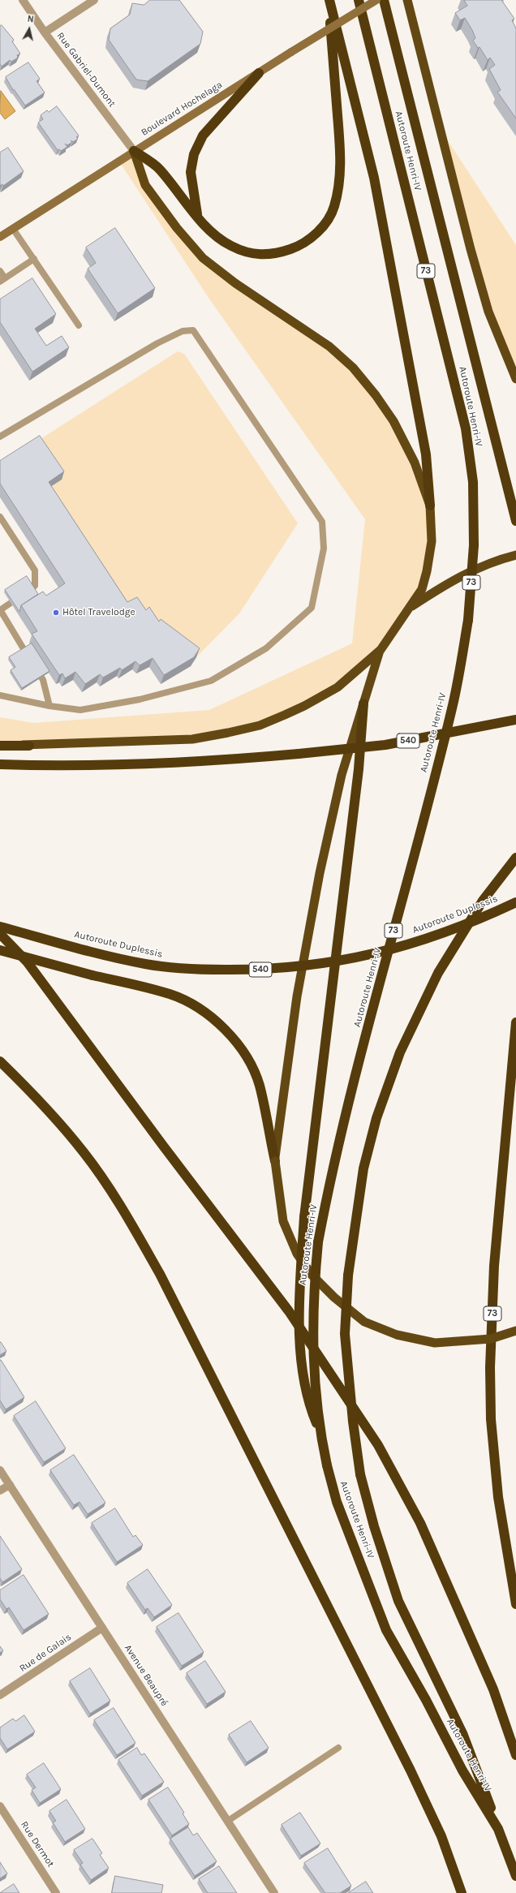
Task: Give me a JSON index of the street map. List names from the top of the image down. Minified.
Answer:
{"streets":{"highway":["Autoroute Henri-IV","73","540","Autoroute Duplessis"],"main road":["Boulevard Hochelaga"],"street":["Rue Gabriel-Dumont","Rue de Galais","Avenue Beaupré","Rue Dermot"]},"crossings":[["Rue Gabriel-Dumont","Boulevard Hochelaga"],["Rue de Galais","Avenue Beaupré"]],"places":["Hôtel Travelodge"],"north":"top"}
